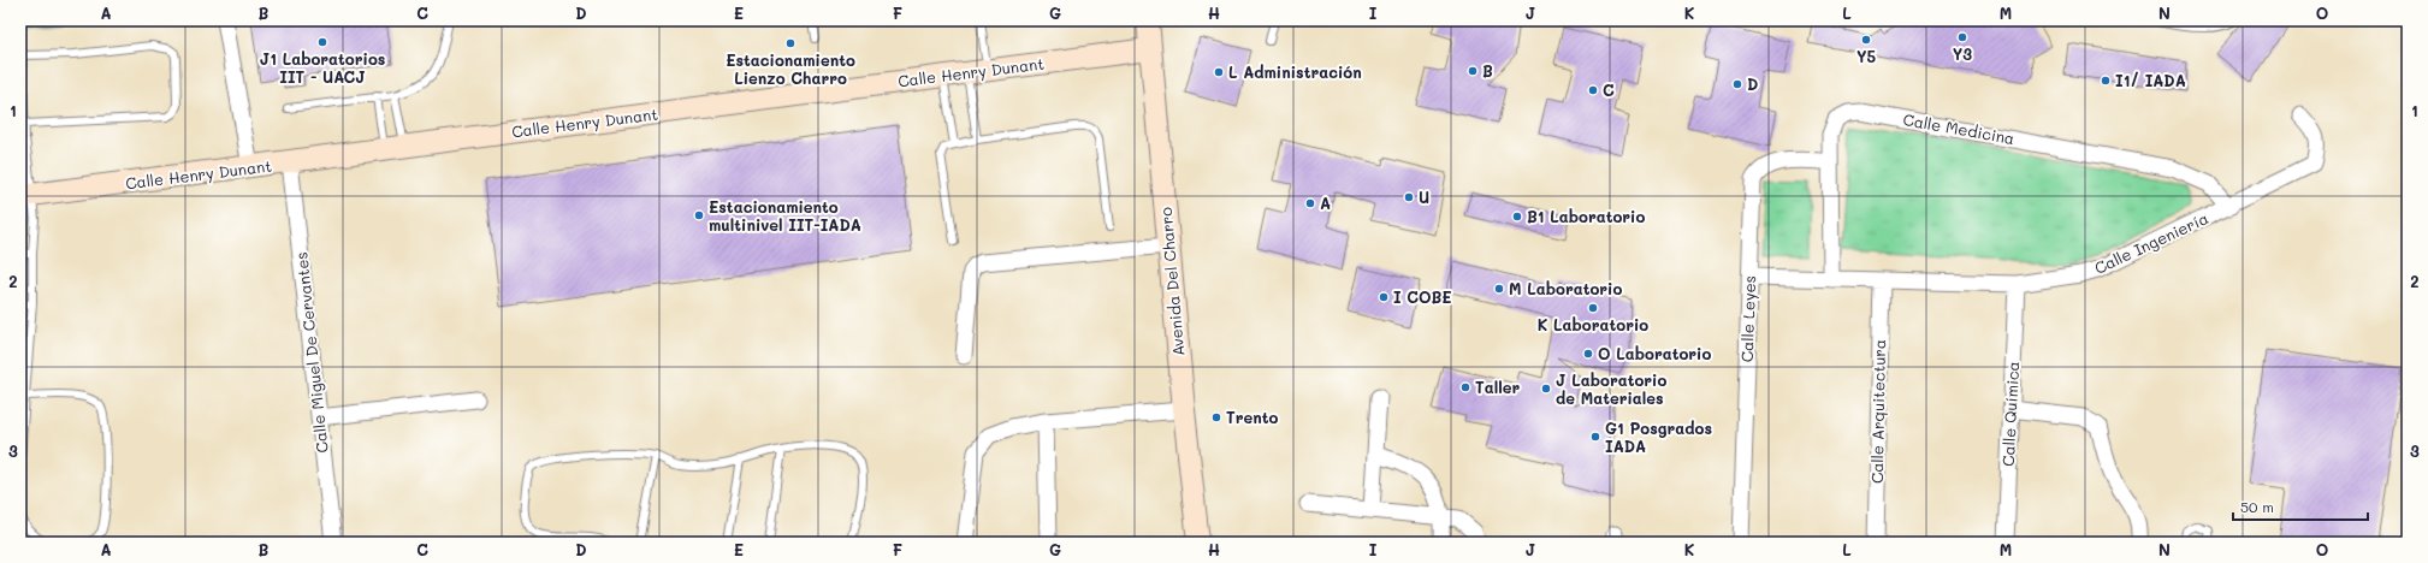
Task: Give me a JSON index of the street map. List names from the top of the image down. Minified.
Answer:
{"streets":{"street":["Calle Henry Dunant","Calle Medicina","Calle Ingeniería","Avenida Del Charro","Calle Leyes","Calle Miguel De Cervantes","Calle Arquitectura","Calle Química"]},"crossings":[["Calle Henry Dunant","Avenida Del Charro"],["Calle Henry Dunant","Calle Miguel De Cervantes"],["Calle Medicina","Calle Ingeniería"],["Calle Medicina","Calle Leyes"],["Calle Ingeniería","Calle Leyes"],["Calle Ingeniería","Calle Arquitectura"],["Calle Ingeniería","Calle Química"]],"places":["Y3","Y5","J1 Laboratorios IIT - UACJ","Estacionamiento Lienzo Charro","B","L Administración","I1/ IADA","D","C","U","A","Estacionamiento multinivel IIT-IADA","B1 Laboratorio","M Laboratorio","I COBE","K Laboratorio","O Laboratorio","Taller","J Laboratorio de Materiales","Trento","G1 Posgrados IADA"],"scale_bar":"50 m","grid":{"columns":["A","B","C","D","E","F","G","H","I","J","K","L","M","N","O"],"rows":["1","2","3"]}}
